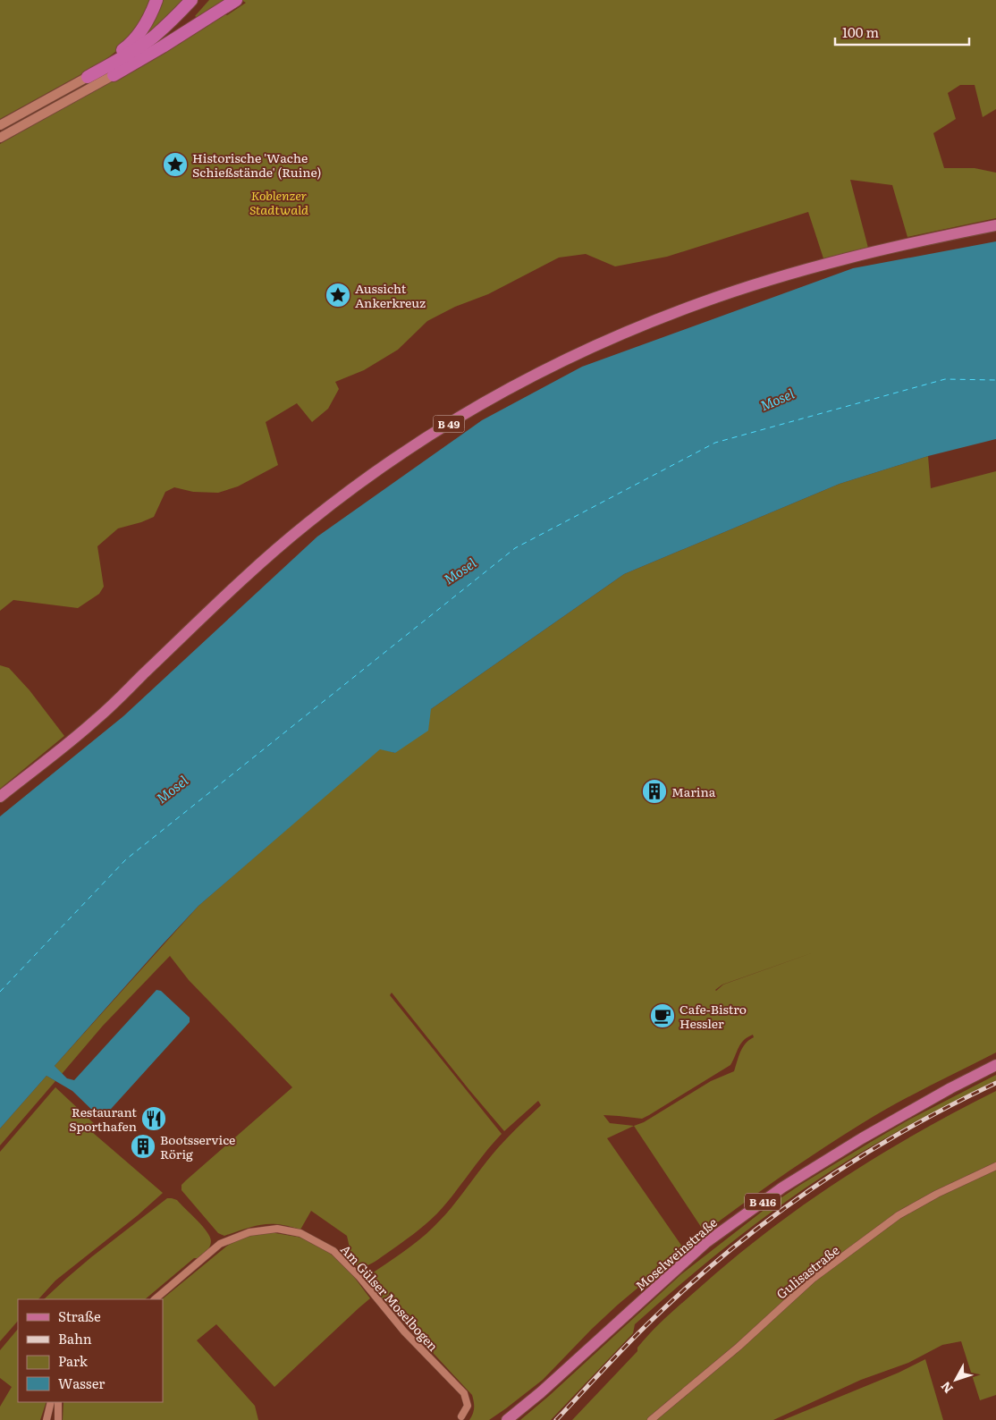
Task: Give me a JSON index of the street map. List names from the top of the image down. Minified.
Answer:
{"streets":{"main road":["B 49","B 416","Moselweinstraße"],"street":["Gulisastraße","Am Gülser Moselbogen"]},"water":["Mosel"],"parks":["Koblenzer Stadtwald"],"places":{"place":["Historische 'Wache Schießstände' (Ruine)","Aussicht Ankerkreuz"],"building":["Marina","Bootsservice Rörig"],"cafe":["Cafe-Bistro Hessler"],"restaurant":["Restaurant Sporthafen"]},"legend":["Straße","Bahn","Park","Wasser"],"scale_bar":"100 m","north":"bottom left"}
